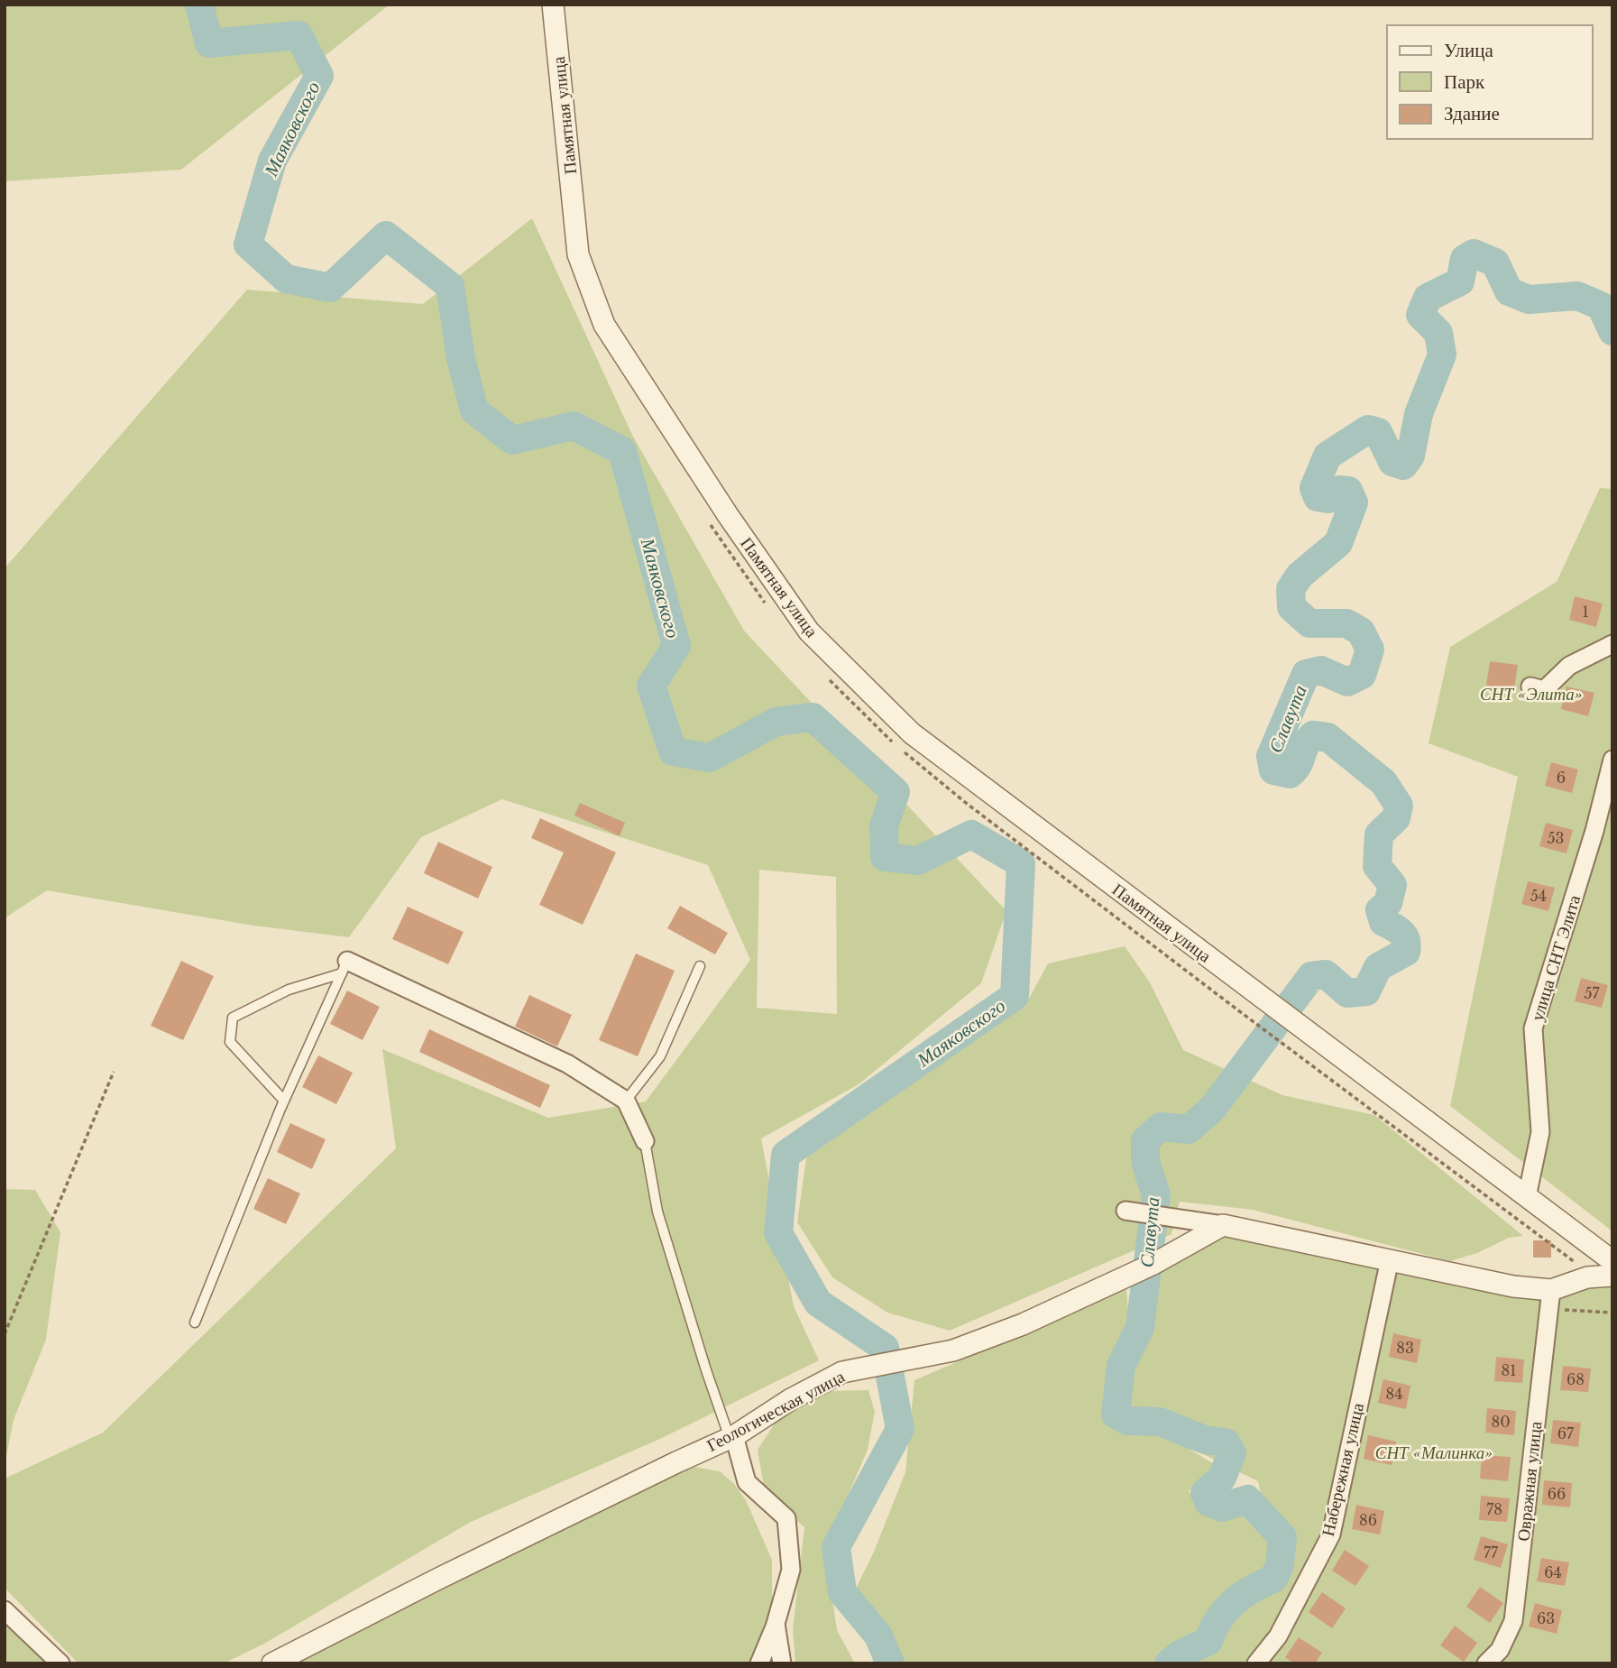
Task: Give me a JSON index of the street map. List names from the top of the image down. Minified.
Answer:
{"streets":{"street":["Памятная улица","улица СНТ Элита","Геологическая улица","Набережная улица","Овражная улица"]},"crossings":[["Памятная улица","улица СНТ Элита"]],"water":["Маяковского","Славута"],"parks":["СНТ «Элита»","СНТ «Малинка»"],"house_numbers":["1","6","53","54","57","83","81","68","84","80","67","66","78","86","77","64","63"],"legend":["Улица","Парк","Здание"]}
